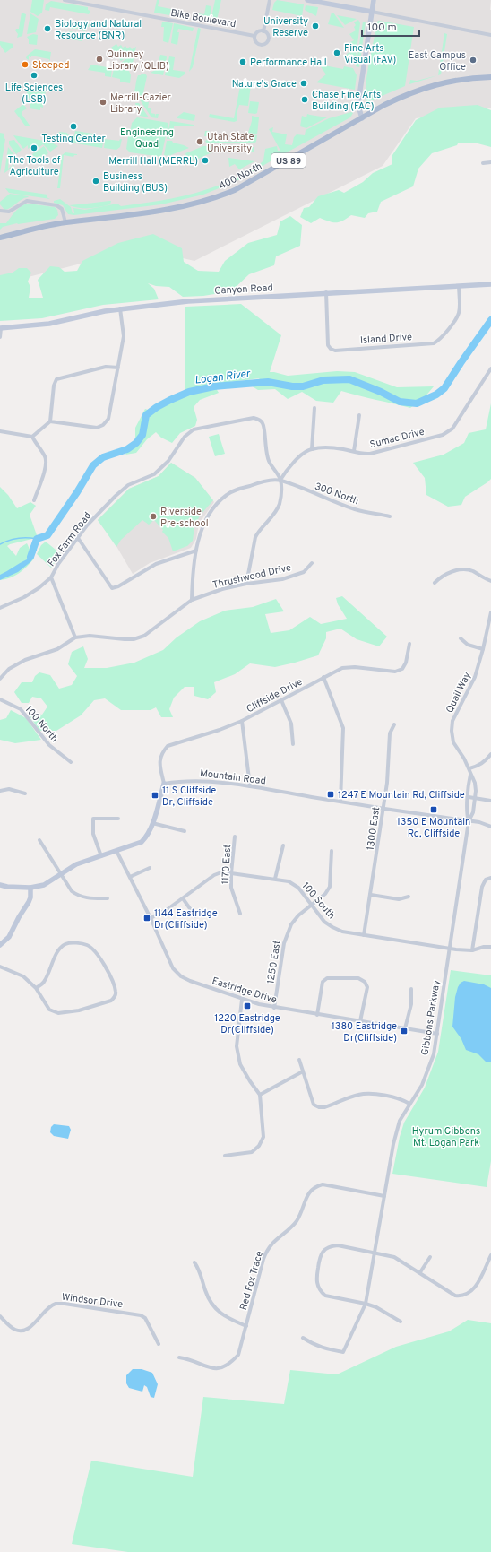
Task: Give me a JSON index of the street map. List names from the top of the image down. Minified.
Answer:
{"streets":{"main road":["US 89","400 North"],"street":["Bike Boulevard","Canyon Road","Island Drive","Sumac Drive","300 North","Fox Farm Road","Thrushwood Drive","Quail Way","Cliffside Drive","100 North","Mountain Road","1300 East","1170 East","100 South","1250 East","Eastridge Drive","Gibbons Parkway","Red Fox Trace","Windsor Drive"]},"crossings":[["Canyon Road","Island Drive"],["300 North","Fox Farm Road"],["Quail Way","Mountain Road"],["Quail Way","Gibbons Parkway"],["Cliffside Drive","Mountain Road"],["Mountain Road","1300 East"],["Mountain Road","Gibbons Parkway"],["1300 East","100 South"],["1170 East","100 South"],["100 South","1250 East"],["100 South","Eastridge Drive"],["100 South","Gibbons Parkway"],["1250 East","Eastridge Drive"],["Eastridge Drive","Gibbons Parkway"],["Gibbons Parkway","Red Fox Trace"]],"water":["Logan River"],"parks":["Engineering Quad","Hyrum Gibbons Mt. Logan Park"],"places":{"other":["University Reserve","Biology and Natural Resource (BNR)","Fine Arts Visual (FAV)","Quinney Library (QLIB)","East Campus Office","Performance Hall","Steeped","Life Sciences (LSB)","Nature's Grace","Chase Fine Arts Building (FAC)","Merrill-Cazier Library","Testing Center","Utah State University","The Tools of Agriculture","Merrill Hall (MERRL)","Business Building (BUS)","Riverside Pre-school"],"transit":["1247 E Mountain Rd, Cliffside","11 S Cliffside Dr, Cliffside","1350 E Mountain Rd, Cliffside","1144 Eastridge Dr(Cliffside)","1220 Eastridge Dr(Cliffside)","1380 Eastridge Dr(Cliffside)"]},"scale_bar":"100 m"}
